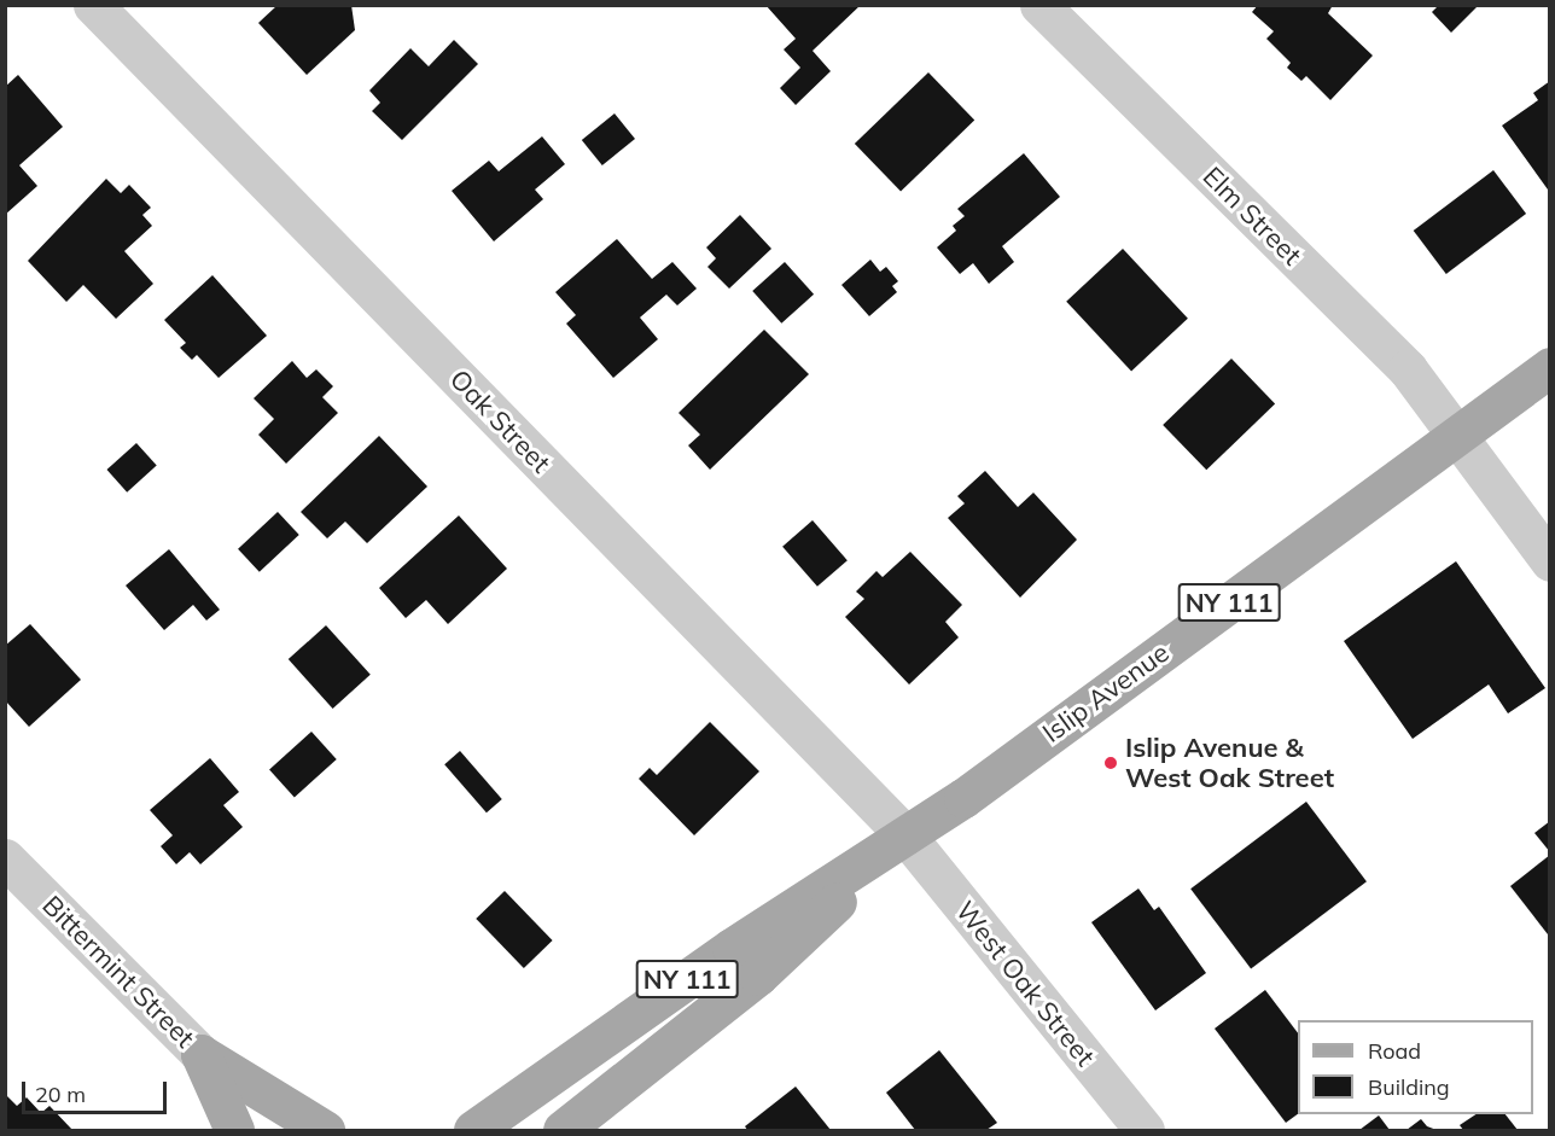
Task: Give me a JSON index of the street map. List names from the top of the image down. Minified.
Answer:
{"streets":{"main road":["NY 111","Islip Avenue"],"street":["Elm Street","Oak Street","Bittermint Street","West Oak Street"]},"crossings":[["Elm Street","Islip Avenue"],["Oak Street","Islip Avenue"],["Oak Street","West Oak Street"],["Islip Avenue","West Oak Street"]],"places":["Islip Avenue & West Oak Street"],"legend":["Road","Building"],"scale_bar":"20 m"}
